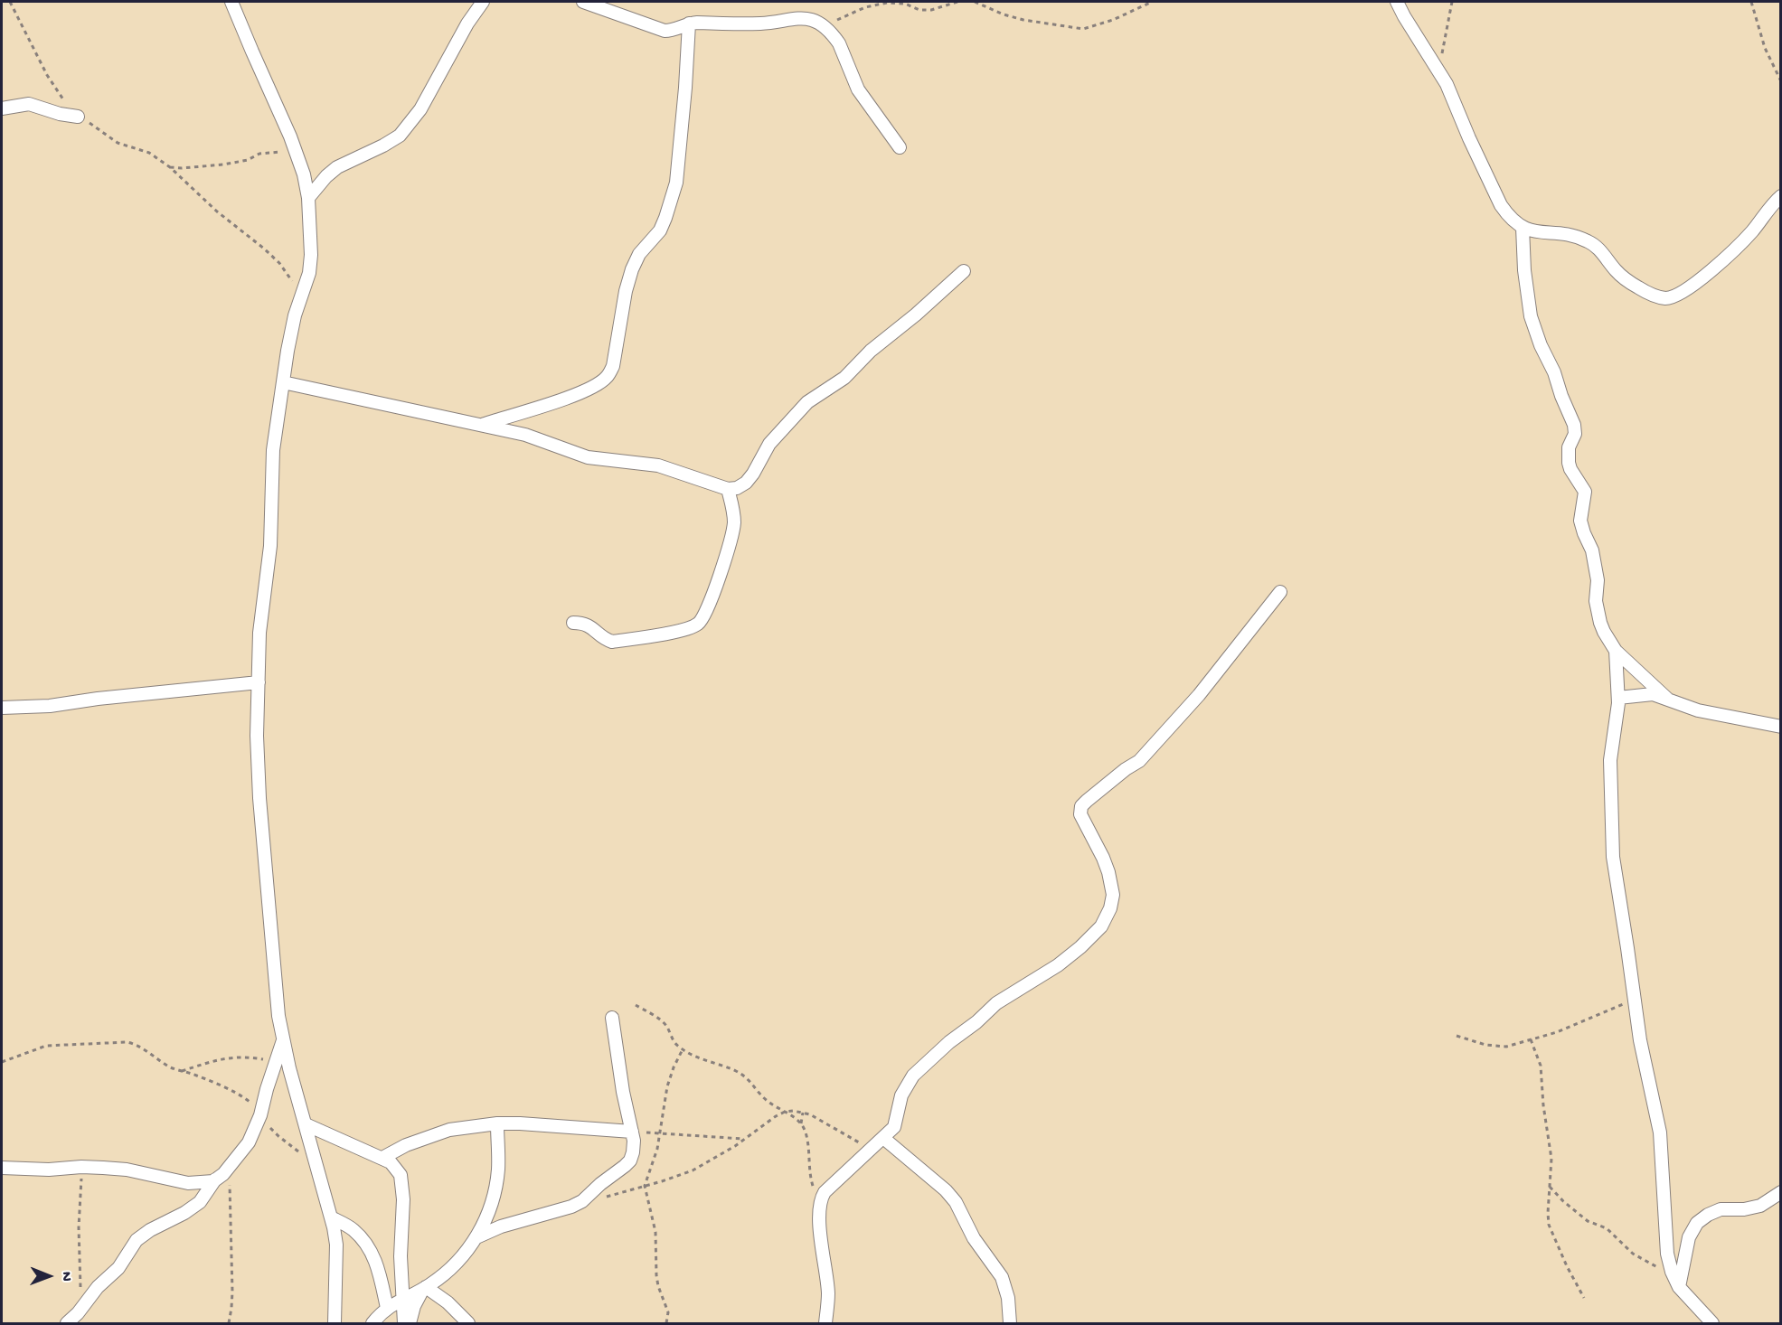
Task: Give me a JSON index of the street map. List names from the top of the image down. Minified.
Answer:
{"north":"right"}
